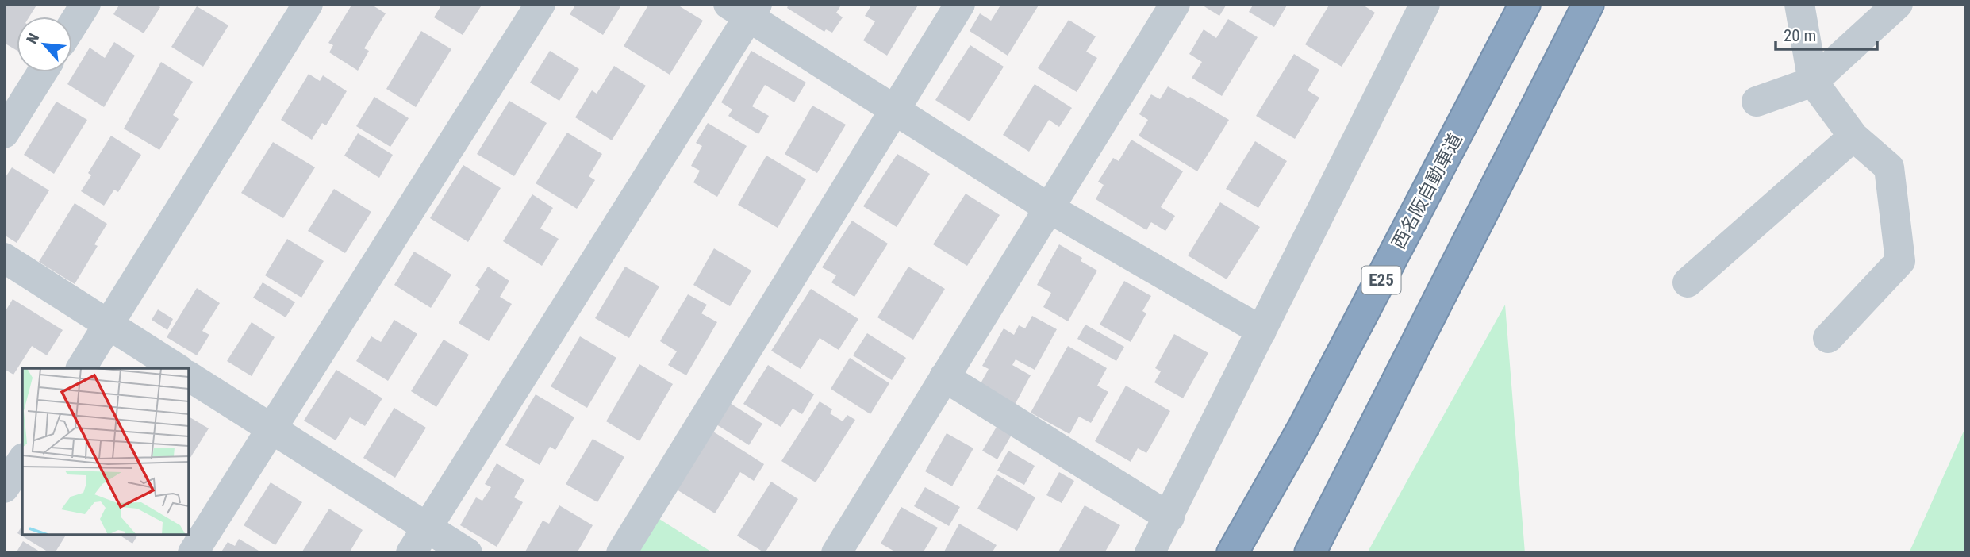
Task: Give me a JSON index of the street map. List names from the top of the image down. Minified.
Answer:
{"streets":{"highway":["西名阪自動車道","E25"]},"scale_bar":"20 m","north":"top left"}
